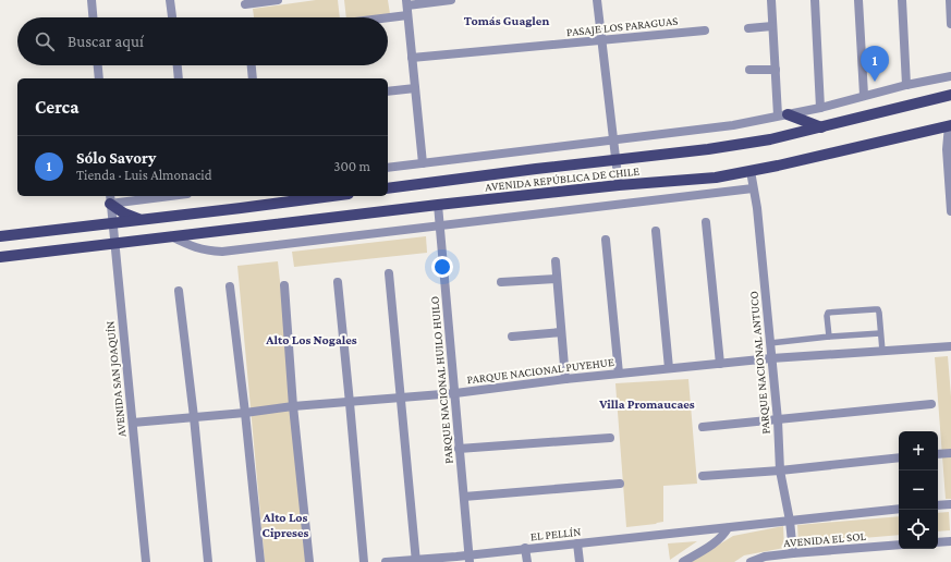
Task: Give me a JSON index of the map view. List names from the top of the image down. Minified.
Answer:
{"streets":{"main road":["AVENIDA REPÚBLICA DE CHILE"],"street":["PASAJE LOS PARAGUAS","PARQUE NACIONAL ANTUCO","PARQUE NACIONAL PUYEHUE","AVENIDA SAN JOAQUÍN","PARQUE NACIONAL HUILO HUILO","EL PELLÍN","AVENIDA EL SOL"]},"crossings":[["AVENIDA REPÚBLICA DE CHILE","PARQUE NACIONAL ANTUCO"],["AVENIDA REPÚBLICA DE CHILE","AVENIDA SAN JOAQUÍN"],["AVENIDA REPÚBLICA DE CHILE","PARQUE NACIONAL HUILO HUILO"],["PARQUE NACIONAL ANTUCO","PARQUE NACIONAL PUYEHUE"],["PARQUE NACIONAL ANTUCO","EL PELLÍN"],["PARQUE NACIONAL ANTUCO","AVENIDA EL SOL"],["PARQUE NACIONAL PUYEHUE","AVENIDA SAN JOAQUÍN"],["PARQUE NACIONAL PUYEHUE","PARQUE NACIONAL HUILO HUILO"],["PARQUE NACIONAL HUILO HUILO","EL PELLÍN"]],"districts":["Tomás Guaglen","Alto Los Nogales","Villa Promaucaes","Alto Los Cipreses"],"page":{"search":"Buscar aquí","pins":"1","heading":"Cerca","list":[{"mark":"1","name":"Sólo Savory","note":"Tienda · Luis Almonacid","value":"300 m"}],"map_buttons":["+","−"]}}
